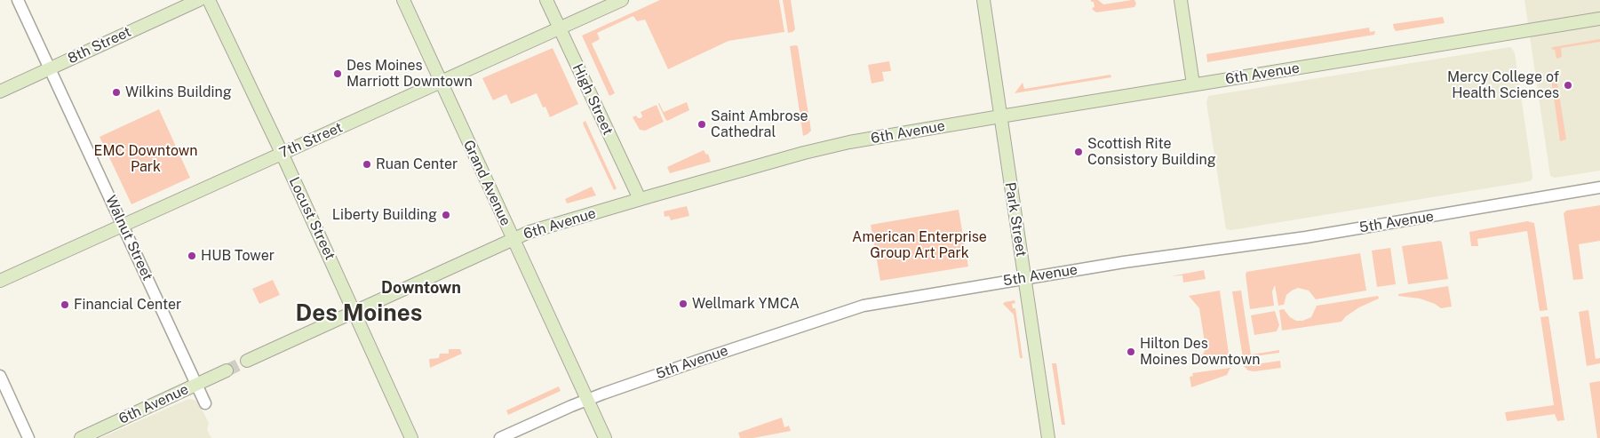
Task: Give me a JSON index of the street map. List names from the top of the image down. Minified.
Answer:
{"streets":{"main road":["8th Street","6th Avenue","High Street","7th Street","Grand Avenue","Locust Street","Park Street"],"street":["5th Avenue","Walnut Street"]},"crossings":[["8th Street","Walnut Street"],["6th Avenue","High Street"],["6th Avenue","Grand Avenue"],["6th Avenue","Locust Street"],["6th Avenue","Park Street"],["6th Avenue","Walnut Street"],["High Street","7th Street"],["7th Street","Grand Avenue"],["7th Street","Locust Street"],["7th Street","Walnut Street"],["Grand Avenue","5th Avenue"],["Park Street","5th Avenue"]],"districts":["Downtown","Des Moines"],"parks":["EMC Downtown Park","American Enterprise Group Art Park"],"places":["Des Moines Marriott Downtown","Mercy College of Health Sciences","Wilkins Building","Saint Ambrose Cathedral","Scottish Rite Consistory Building","Ruan Center","Liberty Building","HUB Tower","Wellmark YMCA","Financial Center","Hilton Des Moines Downtown"]}
